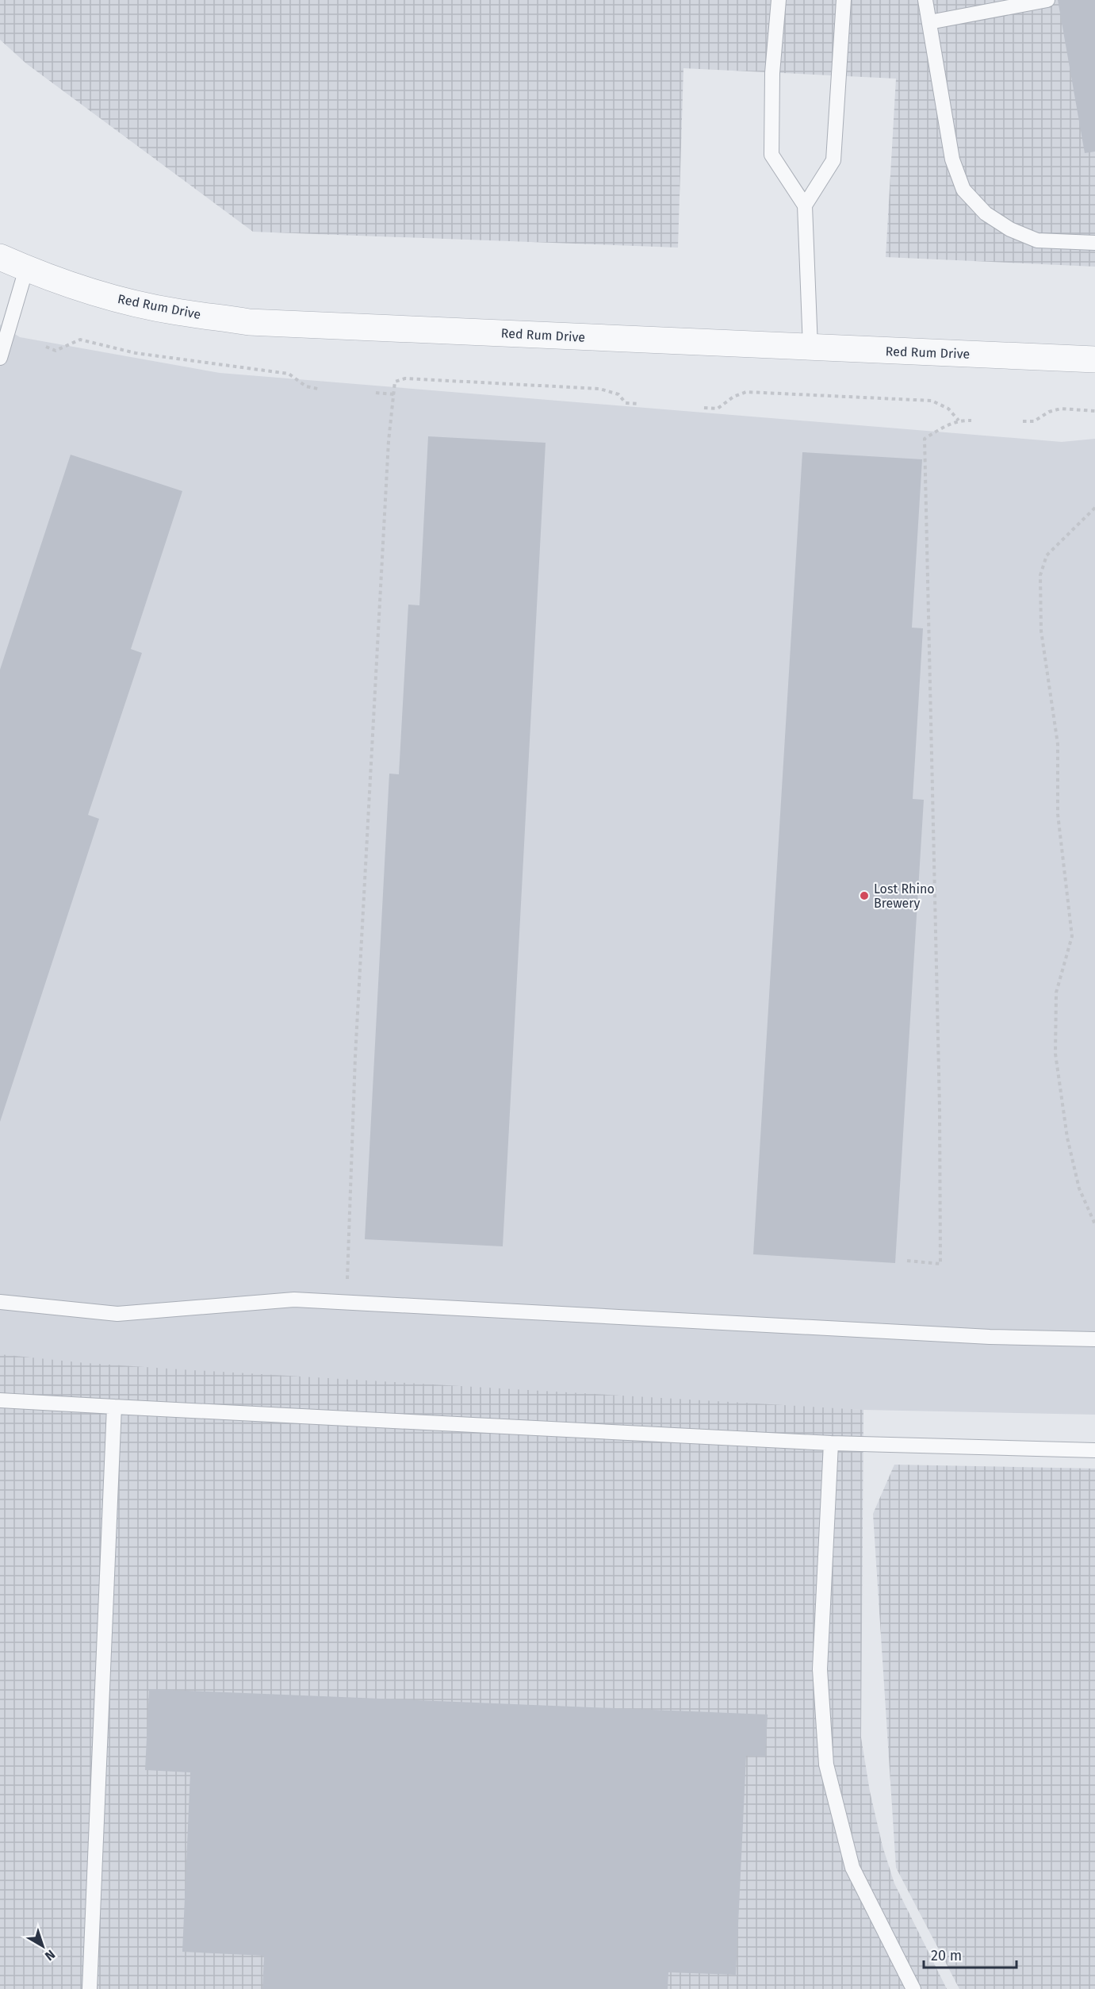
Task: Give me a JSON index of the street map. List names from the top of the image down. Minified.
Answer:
{"streets":{"street":["Red Rum Drive"]},"places":["Lost Rhino Brewery"],"scale_bar":"20 m","north":"bottom right"}
